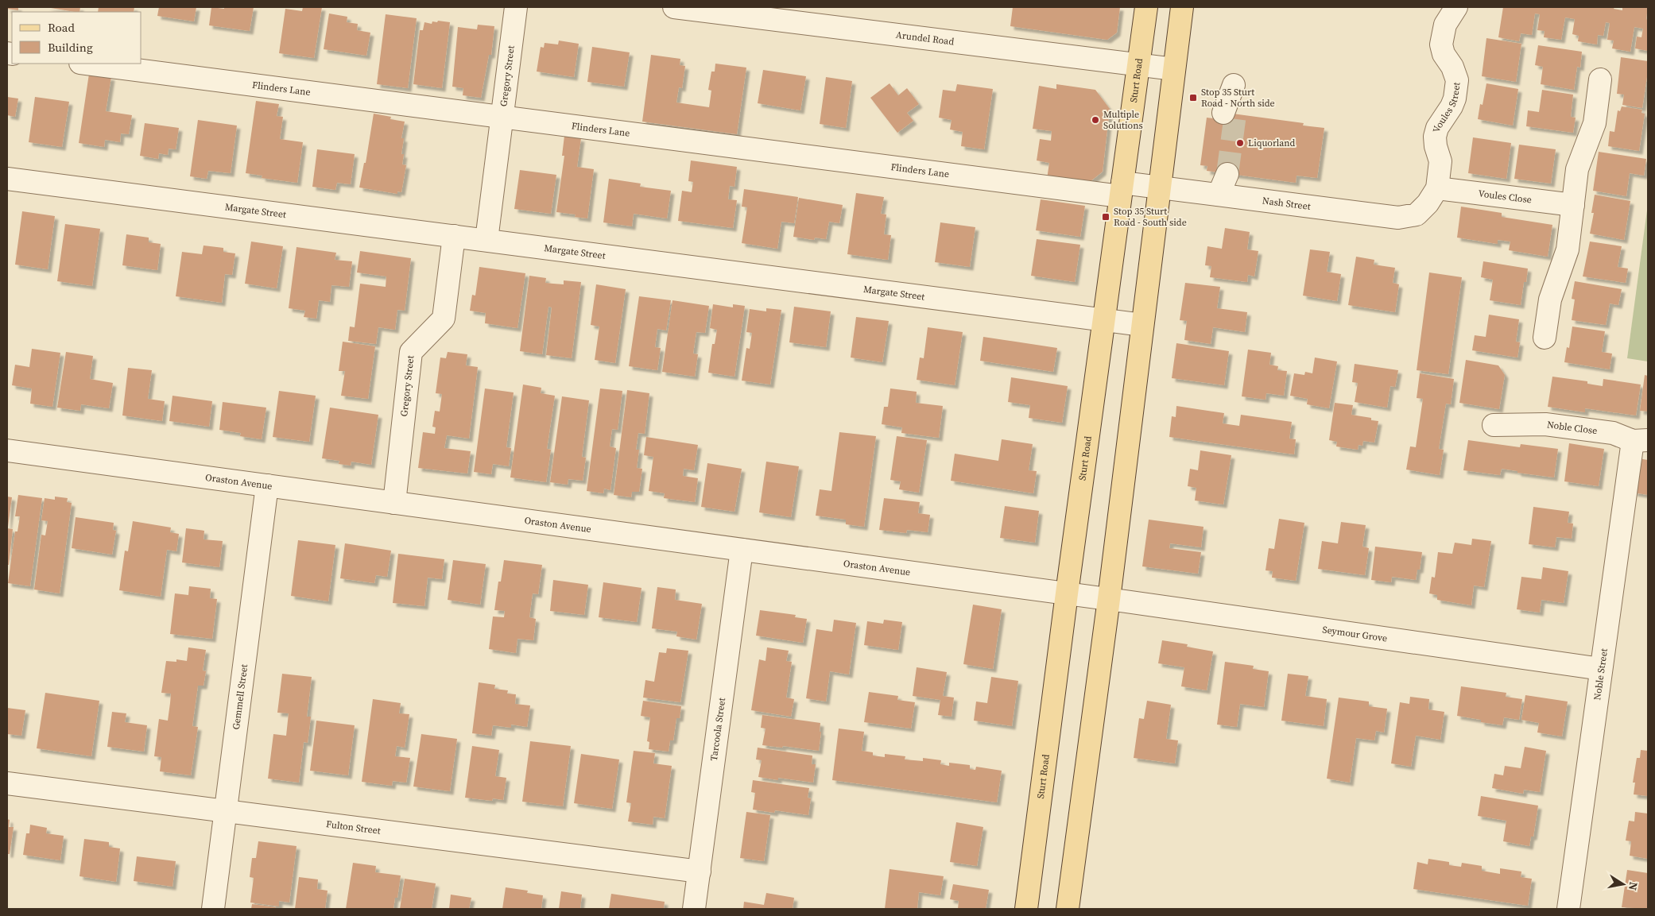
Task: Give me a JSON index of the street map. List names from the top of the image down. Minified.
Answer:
{"streets":{"main road":["Sturt Road"],"street":["Arundel Road","Gregory Street","Flinders Lane","Voules Street","Voules Close","Nash Street","Margate Street","Noble Close","Oraston Avenue","Seymour Grove","Noble Street","Gemmell Street","Tarcoola Street","Fulton Street"]},"crossings":[["Arundel Road","Sturt Road"],["Gregory Street","Flinders Lane"],["Gregory Street","Margate Street"],["Gregory Street","Oraston Avenue"],["Sturt Road","Flinders Lane"],["Sturt Road","Nash Street"],["Sturt Road","Margate Street"],["Sturt Road","Oraston Avenue"],["Flinders Lane","Nash Street"],["Voules Street","Voules Close"],["Voules Street","Nash Street"],["Voules Close","Nash Street"],["Noble Close","Noble Street"],["Oraston Avenue","Seymour Grove"],["Oraston Avenue","Gemmell Street"],["Oraston Avenue","Tarcoola Street"],["Seymour Grove","Noble Street"],["Gemmell Street","Fulton Street"],["Tarcoola Street","Fulton Street"]],"places":{"transit":["Stop 35 Sturt Road - North side","Stop 35 Sturt Road - South side"],"other":["Multiple Solutions","Liquorland"]},"legend":["Road","Building"],"north":"right"}
